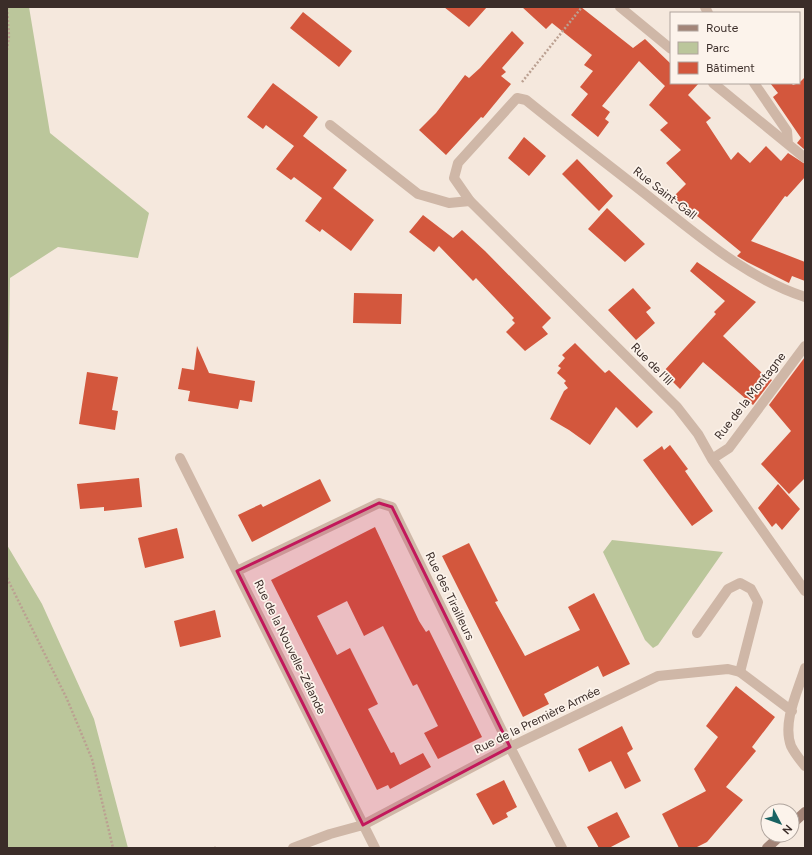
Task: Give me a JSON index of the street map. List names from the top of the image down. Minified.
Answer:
{"streets":{"street":["Rue Saint-Gall","Rue de l'Ill","Rue de la Montagne","Rue des Tirailleurs","Rue de la Nouvelle-Zélande","Rue de la Première Armée"]},"crossings":[["Rue Saint-Gall","Rue de l'Ill"],["Rue de l'Ill","Rue de la Montagne"],["Rue des Tirailleurs","Rue de la Nouvelle-Zélande"],["Rue des Tirailleurs","Rue de la Première Armée"],["Rue de la Nouvelle-Zélande","Rue de la Première Armée"]],"legend":["Route","Parc","Bâtiment"],"north":"bottom right"}
